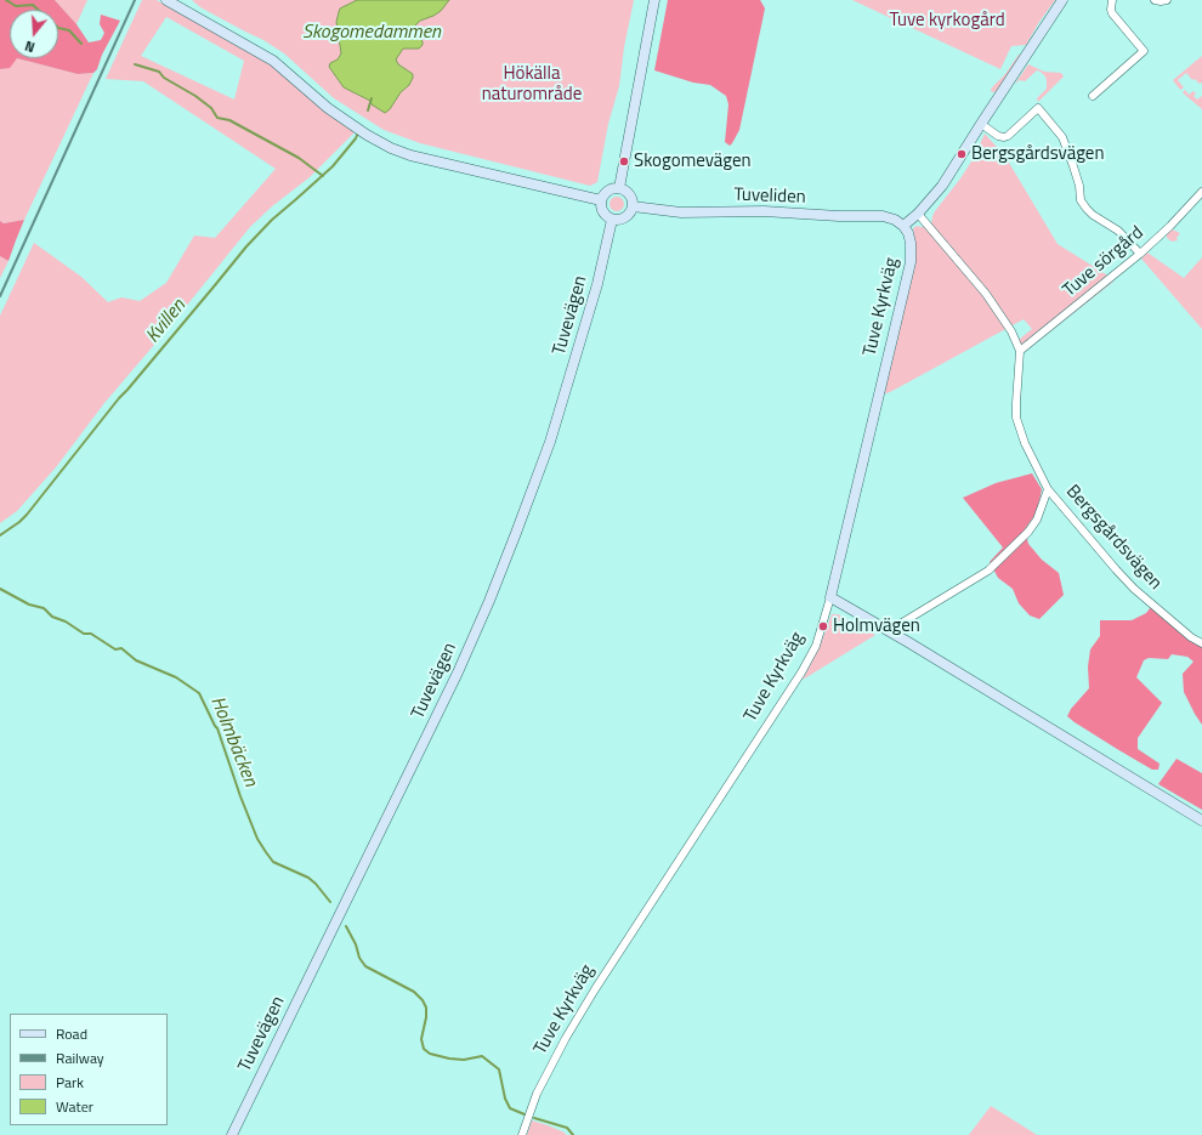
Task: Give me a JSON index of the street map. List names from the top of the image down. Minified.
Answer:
{"streets":{"street":["Tuveliden","Tuve sörgård","Tuve Kyrkväg","Tuvevägen","Bergsgårdsvägen"]},"crossings":[["Tuveliden","Tuve Kyrkväg"],["Tuveliden","Tuvevägen"],["Tuve sörgård","Bergsgårdsvägen"]],"water":["Skogomedammen","Kvillen","Holmbäcken"],"parks":["Tuve kyrkogård","Hökälla naturområde"],"places":["Bergsgårdsvägen","Skogomevägen","Holmvägen"],"legend":["Road","Railway","Park","Water"],"north":"bottom"}
